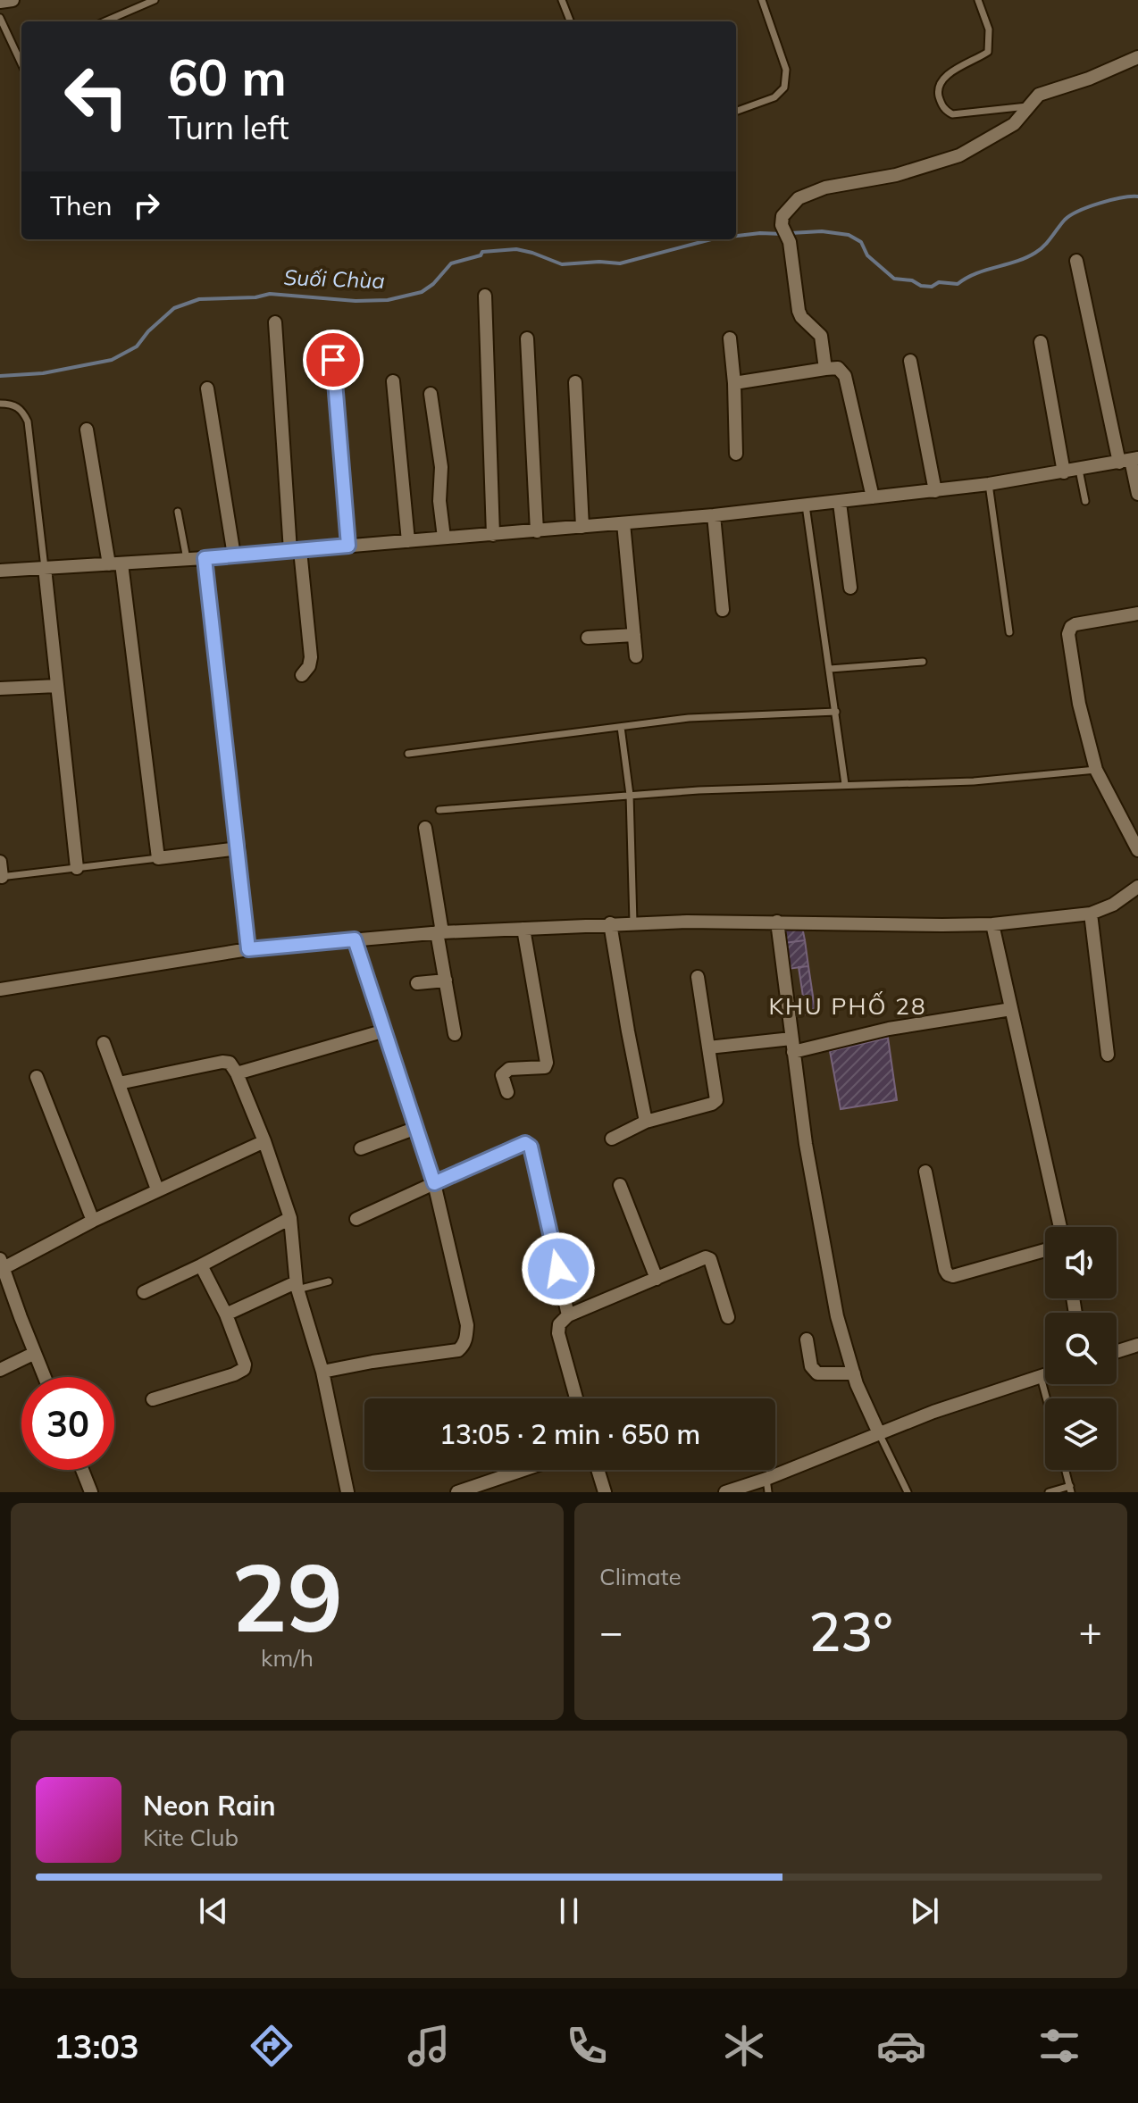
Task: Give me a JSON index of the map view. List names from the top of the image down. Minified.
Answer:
{"districts":["KHU PHỐ 28"],"water":["Suối Chùa"],"page":{"turn":["60 m","Turn left"],"then":"Then","limit":"30","trip":"13:05 · 2 min · 650 m","tile":[["29","km/h"],"Climate"],"heat":["−","23°","+"],"song":["Neon Rain","Kite Club"],"tabs":"13:03"}}
